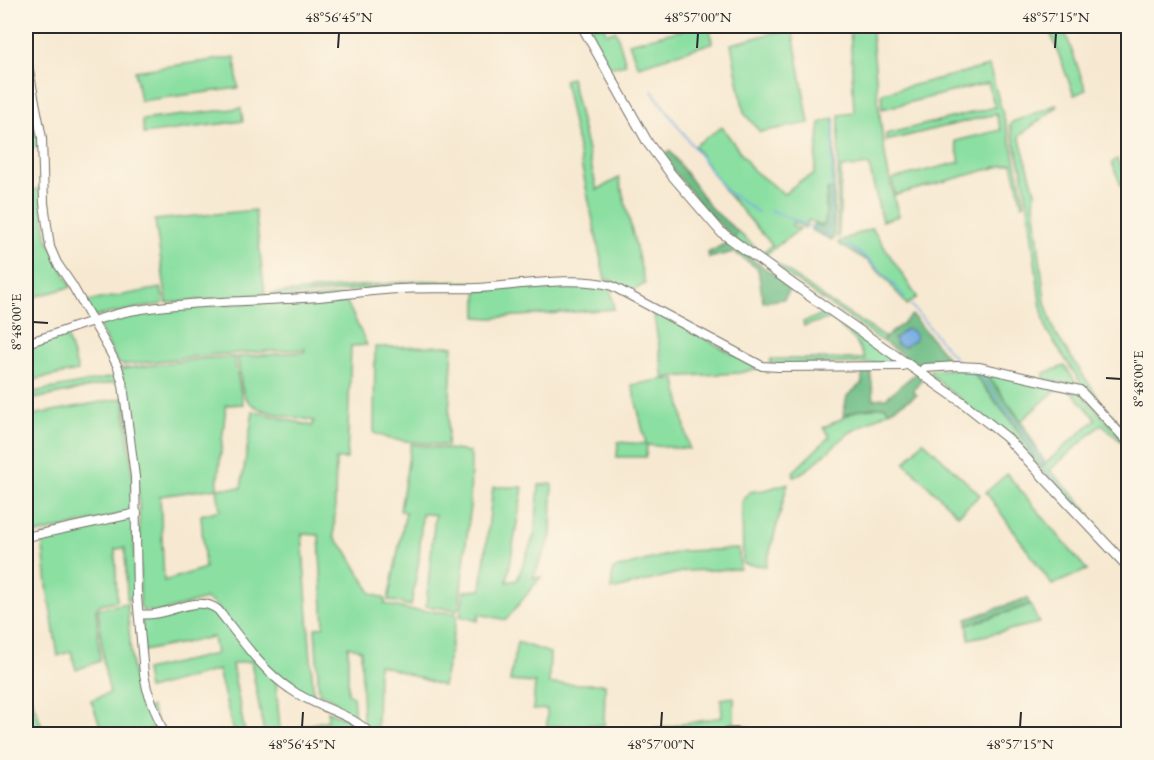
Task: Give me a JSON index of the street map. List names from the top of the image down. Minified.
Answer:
{"coordinates":["48°56'45\"N","48°57'00\"N","48°57'15\"N","8°48'00\"E"]}
